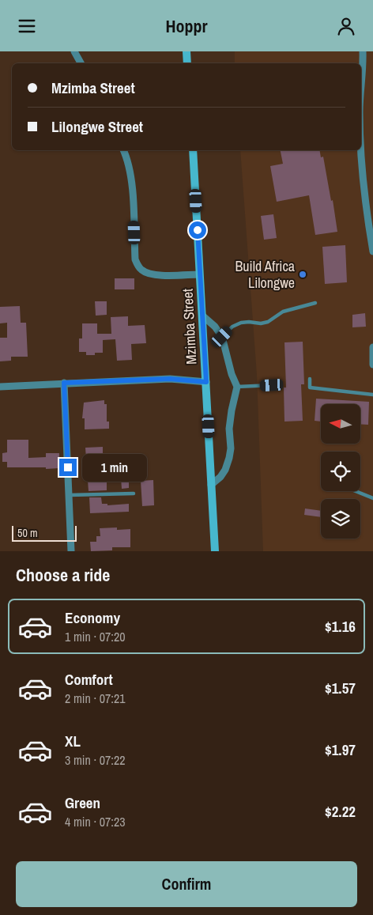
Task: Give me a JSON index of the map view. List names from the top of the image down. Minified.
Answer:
{"streets":{"main road":["Mzimba Street"]},"places":["Build Africa Lilongwe"],"scale_bar":"50 m","north":"left","page":{"header":"Hoppr","banner":["Mzimba Street","Lilongwe Street"],"bubble":"1 min","scale":"50 m","heading":"Choose a ride","list":[{"name":"Economy","note":"1 min · 07:20","value":"$1.16"},{"name":"Comfort","note":"2 min · 07:21","value":"$1.57"},{"name":"XL","note":"3 min · 07:22","value":"$1.97"},{"name":"Green","note":"4 min · 07:23","value":"$2.22"}],"buttons":"Confirm"}}
